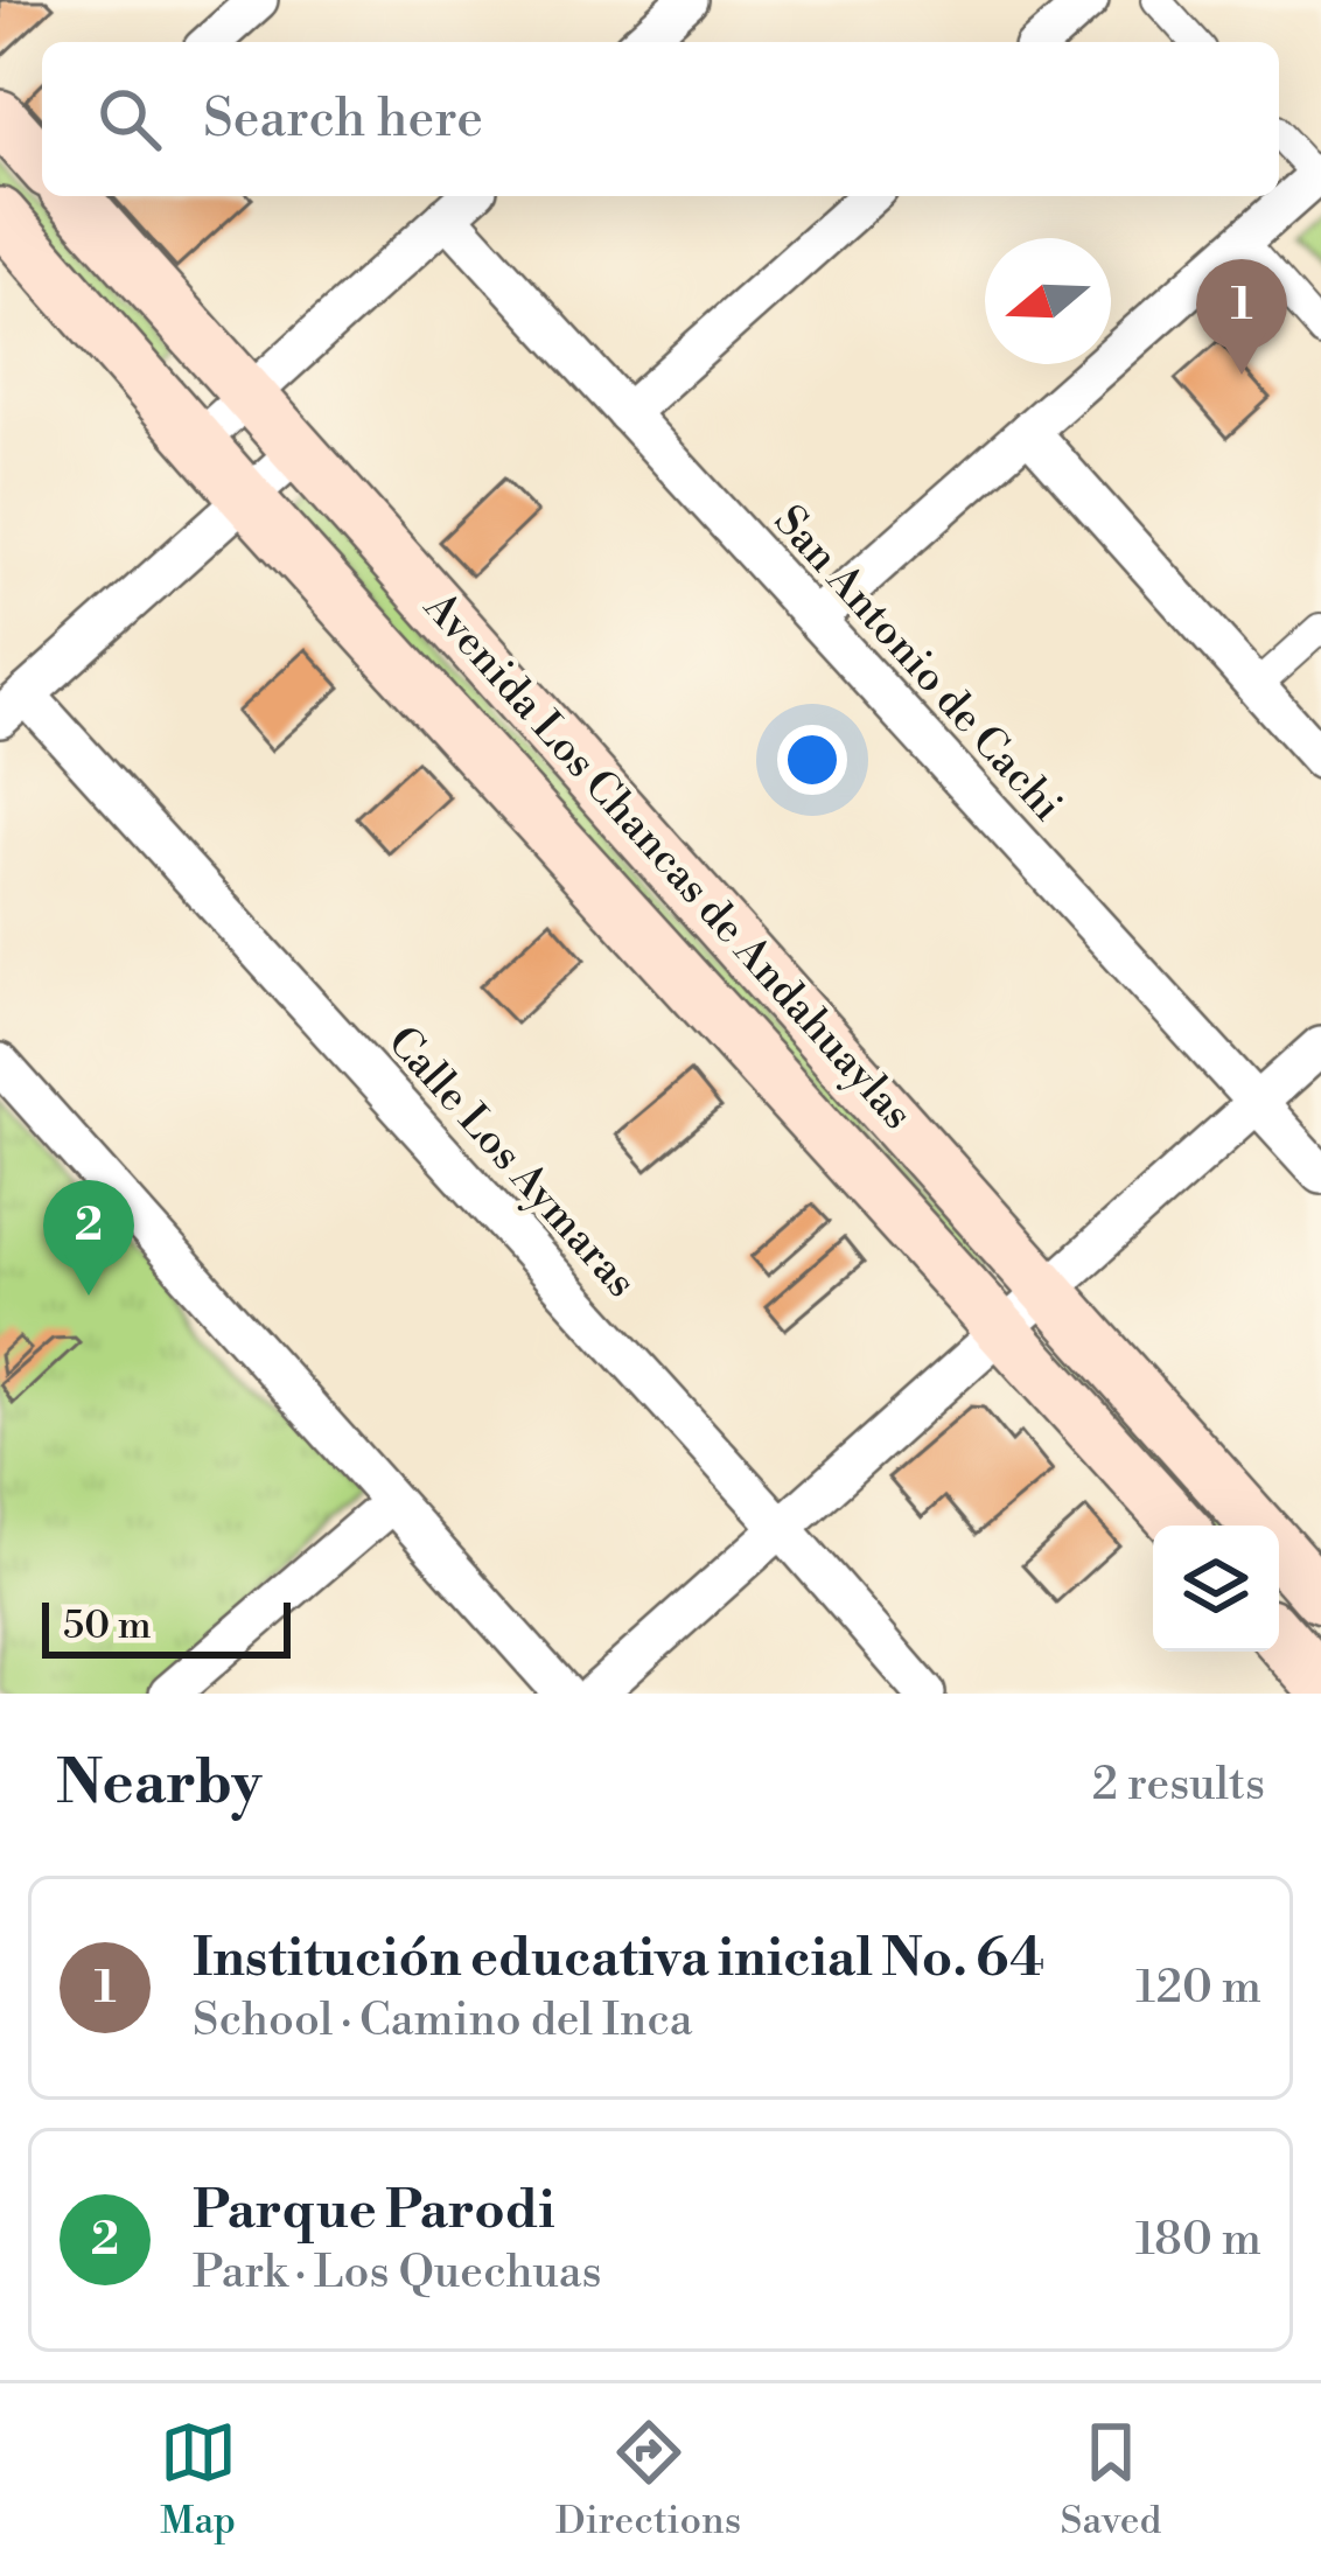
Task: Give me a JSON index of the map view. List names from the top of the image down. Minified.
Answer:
{"streets":{"main road":["Avenida Los Chancas de Andahuaylas"],"street":["San Antonio de Cachi","Calle Los Aymaras"]},"scale_bar":"50 m","north":"left","page":{"search":"Search here","pins":["1","2"],"scale":"50 m","heading":["Nearby","2 results"],"list":[{"mark":"1","name":"Institución educativa inicial No. 64","note":"School · Camino del Inca","value":"120 m"},{"mark":"2","name":"Parque Parodi","note":"Park · Los Quechuas","value":"180 m"}],"nav":["Map","Directions","Saved"]}}
